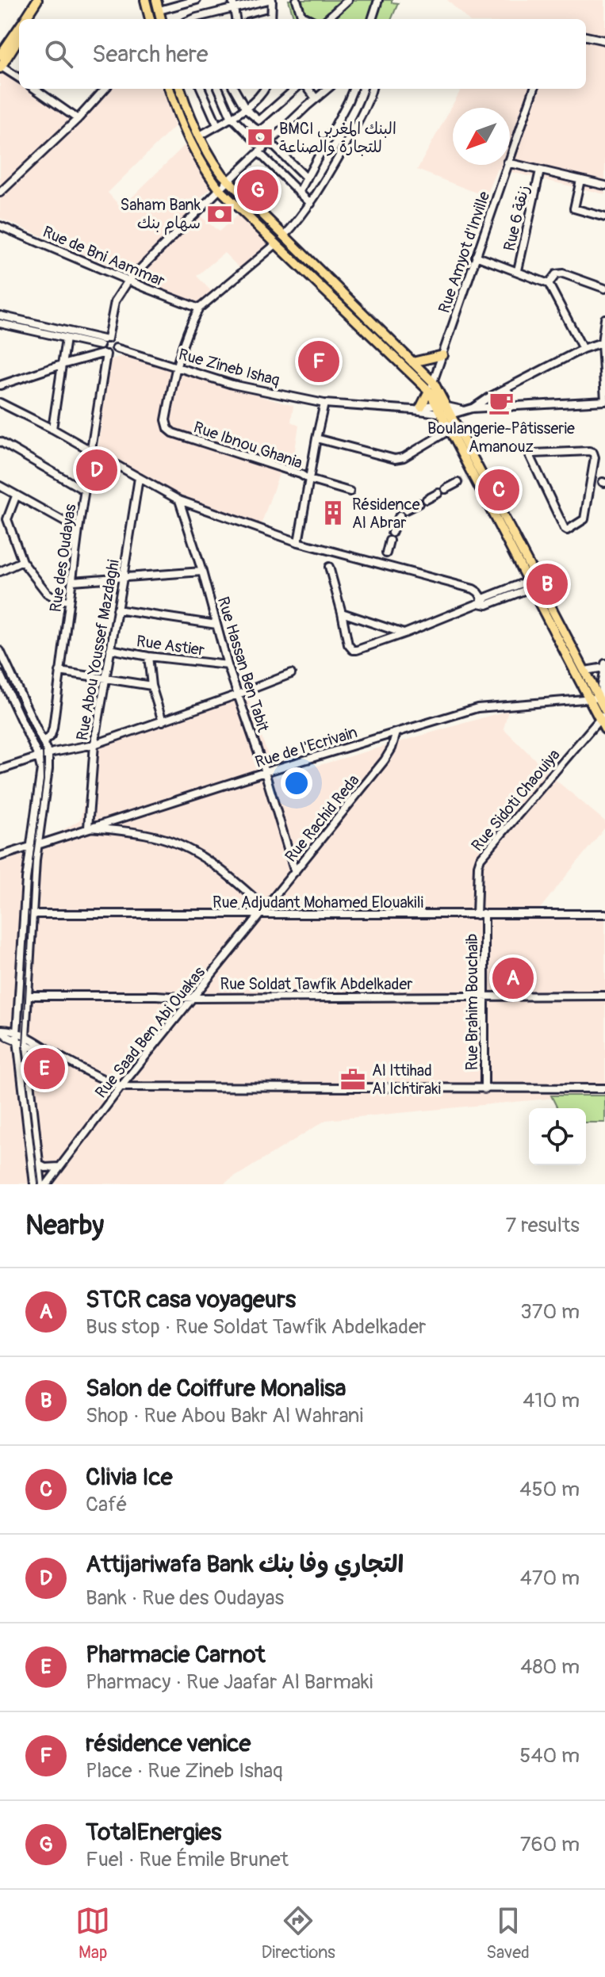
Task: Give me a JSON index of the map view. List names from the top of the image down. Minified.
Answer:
{"streets":{"street":["Rue 6 زنقة","Rue Amyot d'Inville","Rue de Bni Aammar","Rue Zineb Ishaq","Rue Ibnou Ghania","Rue des Oudayas","Rue Astier","Rue Abou Youssef Mazdaghi","Rue Hassan Ben Tabit","Rue de l'Ecrivain","Rue Sidoti Chaouiya","Rue Rachid Reda","Rue Adjudant Mohamed Elouakili","Rue Soldat Tawfik Abdelkader","Rue Brahim Bouchaib","Rue Saad Ben Abi Ouakas"]},"crossings":[["Rue de Bni Aammar","Rue Ibnou Ghania"],["Rue Zineb Ishaq","Rue Ibnou Ghania"],["Rue Astier","Rue Abou Youssef Mazdaghi"],["Rue Astier","Rue Hassan Ben Tabit"],["Rue Abou Youssef Mazdaghi","Rue de l'Ecrivain"],["Rue Hassan Ben Tabit","Rue de l'Ecrivain"],["Rue Hassan Ben Tabit","Rue Rachid Reda"],["Rue de l'Ecrivain","Rue Rachid Reda"],["Rue Sidoti Chaouiya","Rue Adjudant Mohamed Elouakili"],["Rue Sidoti Chaouiya","Rue Brahim Bouchaib"],["Rue Rachid Reda","Rue Adjudant Mohamed Elouakili"],["Rue Rachid Reda","Rue Saad Ben Abi Ouakas"],["Rue Adjudant Mohamed Elouakili","Rue Brahim Bouchaib"],["Rue Adjudant Mohamed Elouakili","Rue Saad Ben Abi Ouakas"],["Rue Soldat Tawfik Abdelkader","Rue Brahim Bouchaib"],["Rue Soldat Tawfik Abdelkader","Rue Saad Ben Abi Ouakas"]],"places":{"bank":["BMCI البنك المغربي للتجارة والصناعة","Saham Bank سهام بنك"],"cafe":["Boulangerie-Pâtisserie Amanouz"],"building":["Résidence Al Abrar"],"office":["Al Ittihad Al Ichtiraki"]},"north":"bottom left","page":{"search":"Search here","pins":["G","F","D","C","B","A","E"],"heading":["Nearby","7 results"],"list":[{"mark":"A","name":"STCR casa voyageurs","note":"Bus stop · Rue Soldat Tawfik Abdelkader","value":"370 m"},{"mark":"B","name":"Salon de Coiffure Monalisa","note":"Shop · Rue Abou Bakr Al Wahrani","value":"410 m"},{"mark":"C","name":"Clivia Ice","note":"Café","value":"450 m"},{"mark":"D","name":"Attijariwafa Bank التجاري وفا بنك","note":"Bank · Rue des Oudayas","value":"470 m"},{"mark":"E","name":"Pharmacie Carnot","note":"Pharmacy · Rue Jaafar Al Barmaki","value":"480 m"},{"mark":"F","name":"résidence venice","note":"Place · Rue Zineb Ishaq","value":"540 m"},{"mark":"G","name":"TotalEnergies","note":"Fuel · Rue Émile Brunet","value":"760 m"}],"nav":["Map","Directions","Saved"]}}
